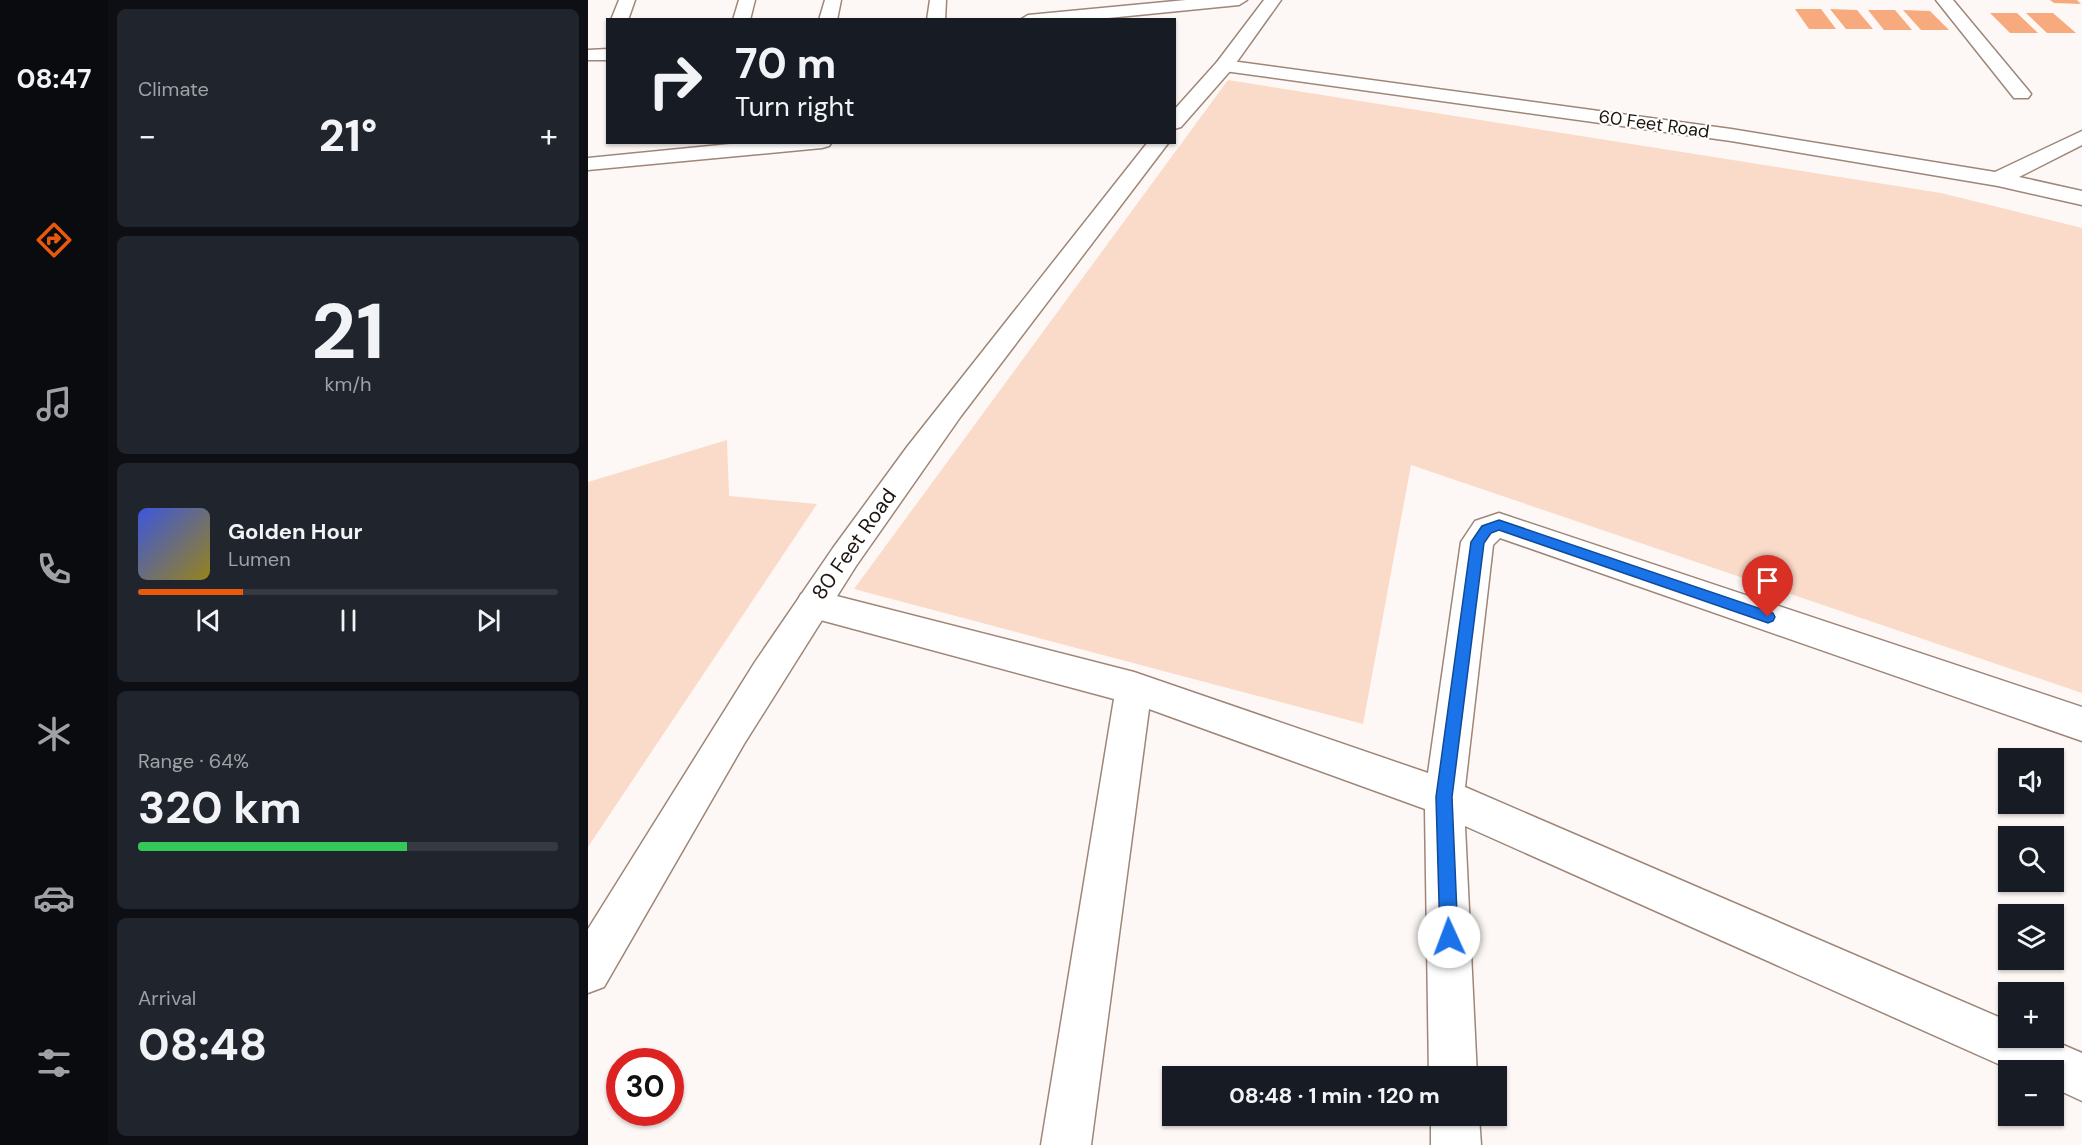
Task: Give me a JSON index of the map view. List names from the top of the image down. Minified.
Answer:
{"streets":{"street":["60 Feet Road","80 Feet Road"]},"page":{"tabs":"08:47","tile":["Climate",["21","km/h"],["Range · 64%","320 km"],["Arrival","08:48"]],"turn":["70 m","Turn right"],"heat":["−","21°","+"],"song":["Golden Hour","Lumen"],"map_buttons":["+","−"],"limit":"30","trip":"08:48 · 1 min · 120 m"}}
